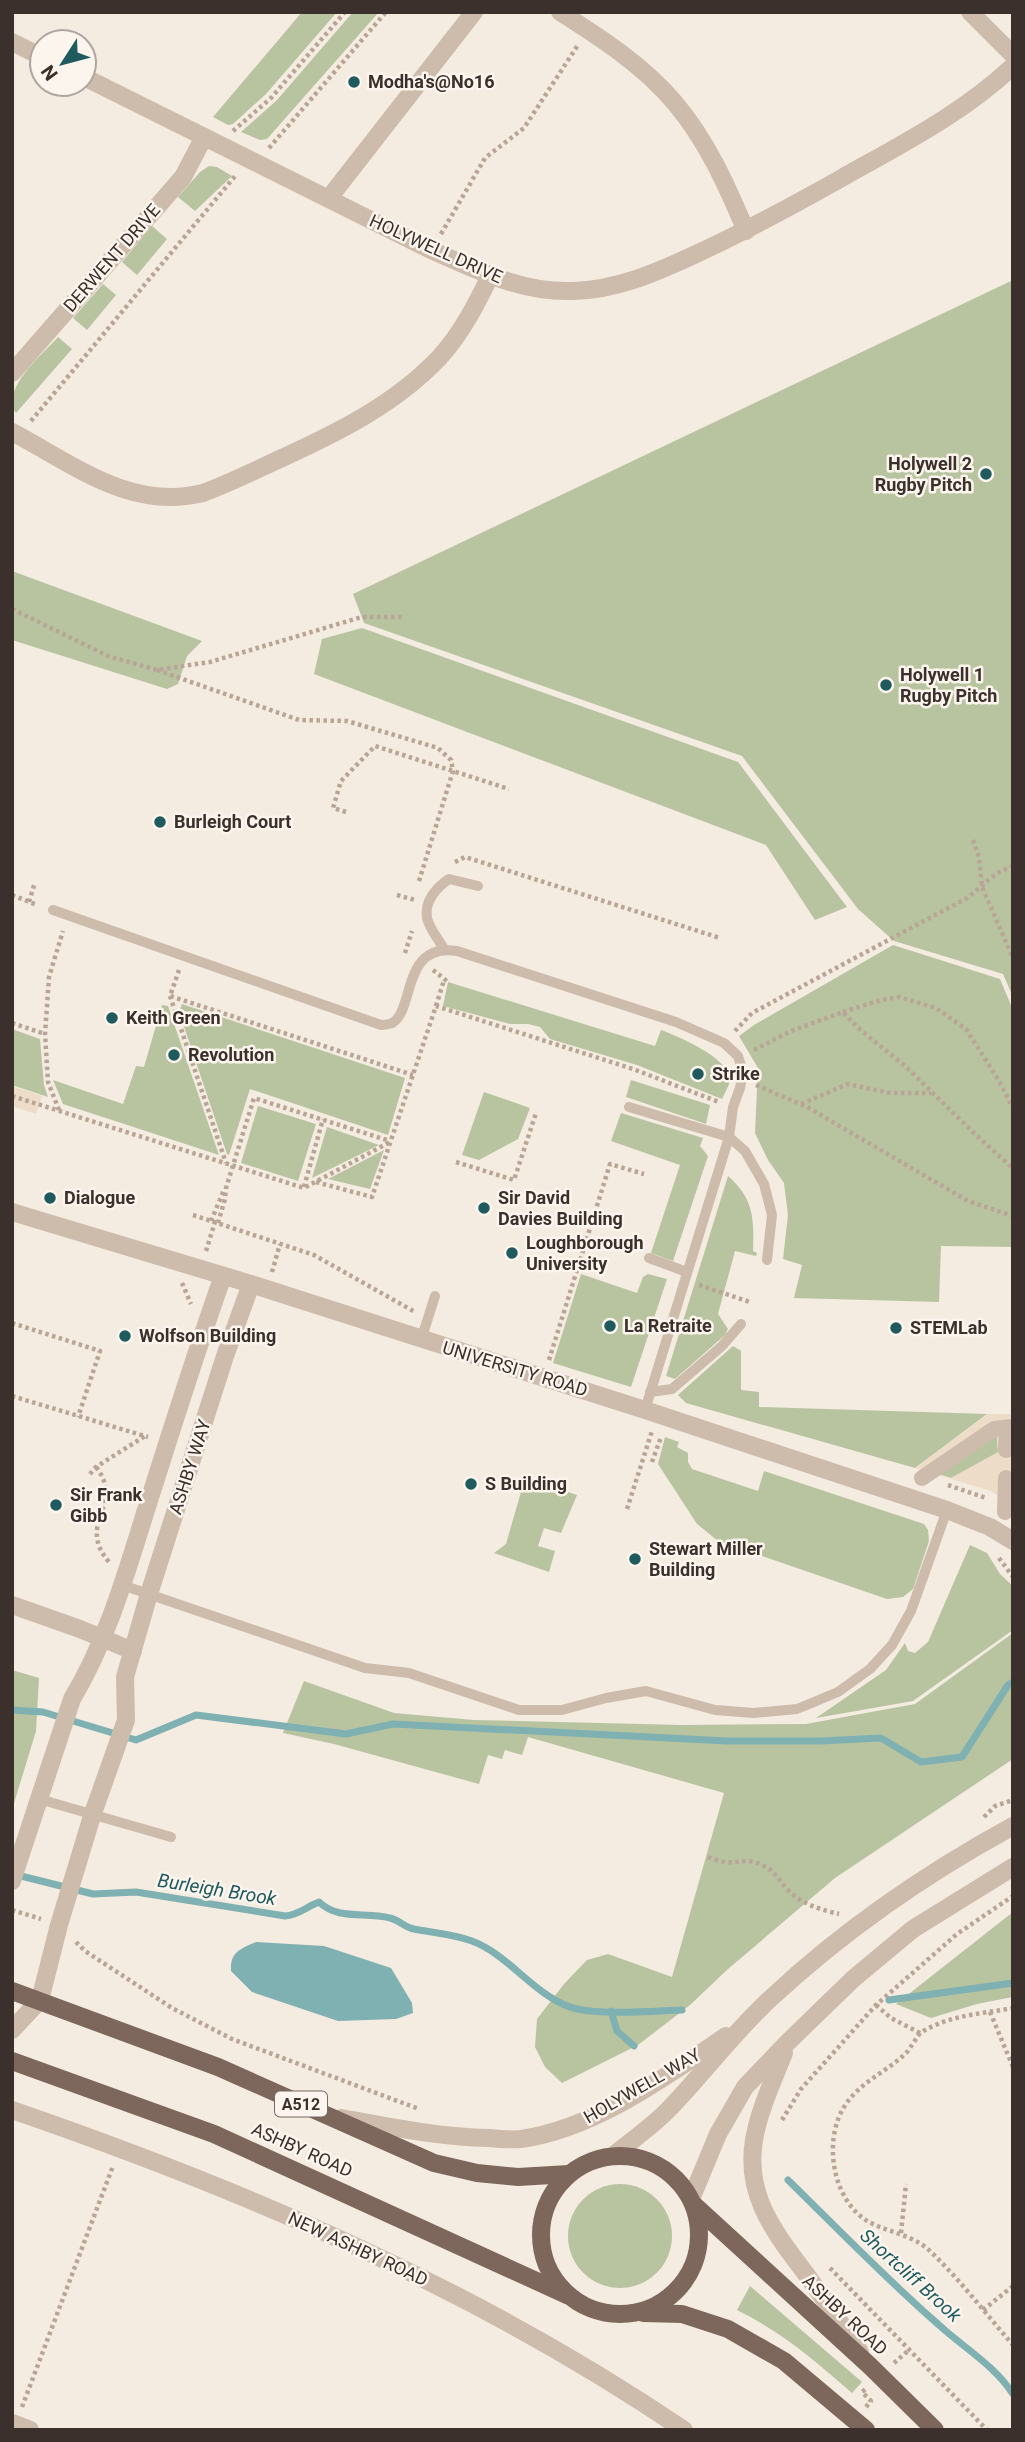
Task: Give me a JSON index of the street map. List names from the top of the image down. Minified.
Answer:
{"streets":{"main road":["A512","ASHBY ROAD"],"street":["HOLYWELL DRIVE","DERWENT DRIVE","UNIVERSITY ROAD","ASHBY WAY","HOLYWELL WAY","NEW ASHBY ROAD"]},"crossings":[["HOLYWELL DRIVE","DERWENT DRIVE"],["UNIVERSITY ROAD","ASHBY WAY"],["ASHBY WAY","A512"],["HOLYWELL WAY","A512"],["HOLYWELL WAY","ASHBY ROAD"],["A512","ASHBY ROAD"]],"water":["Burleigh Brook","Shortcliff Brook"],"places":["Modha's@No16","Holywell 2 Rugby Pitch","Holywell 1 Rugby Pitch","Burleigh Court","Keith Green","Revolution","Strike","Dialogue","Sir David Davies Building","Loughborough University","La Retraite","STEMLab","Wolfson Building","S Building","Sir Frank Gibb","Stewart Miller Building"],"north":"bottom left"}
